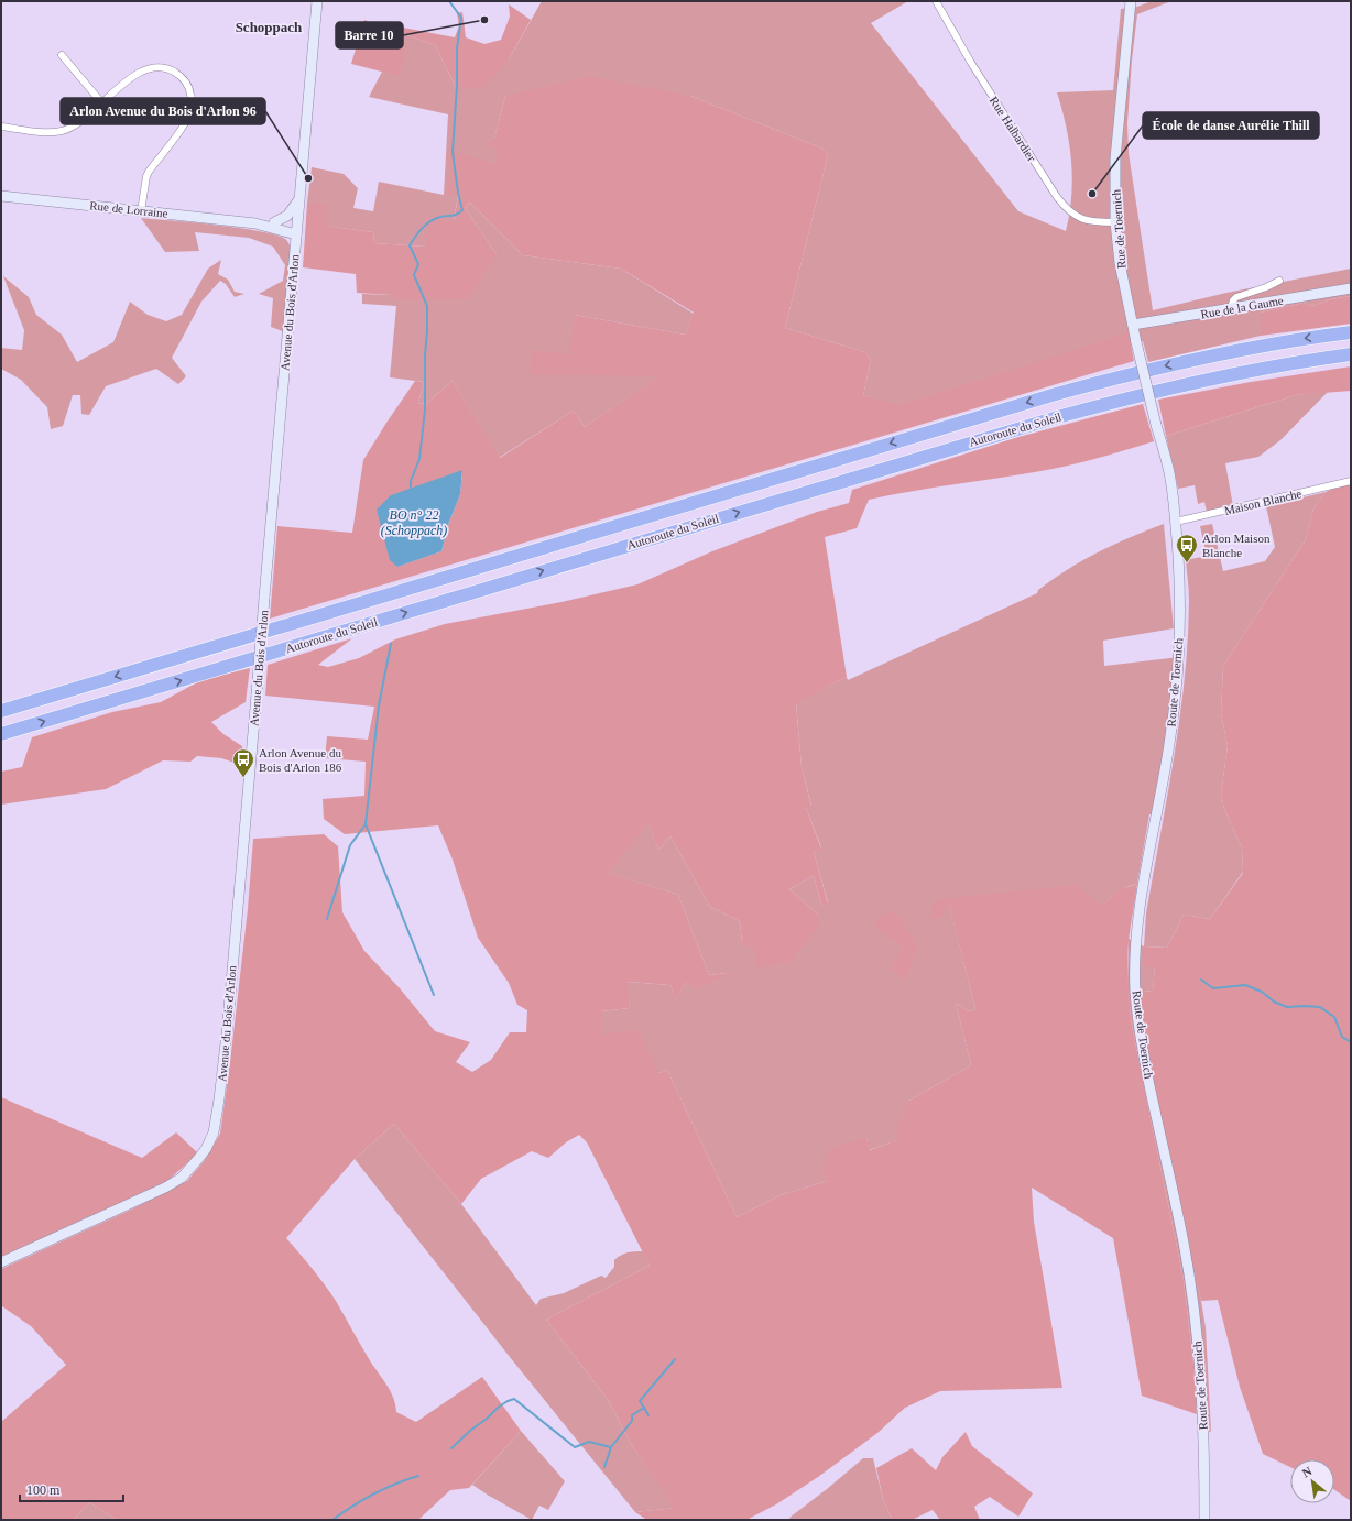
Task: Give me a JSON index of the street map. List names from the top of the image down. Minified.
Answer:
{"streets":{"highway":["Autoroute du Soleil"],"main road":["Rue de Lorraine","Rue de Toernich","Rue de la Gaume","Avenue du Bois d'Arlon","Route de Toernich"],"street":["Rue Halbardier","Maison Blanche"]},"crossings":[["Rue Halbardier","Rue de Toernich"],["Rue de Lorraine","Avenue du Bois d'Arlon"],["Rue de Toernich","Rue de la Gaume"],["Maison Blanche","Route de Toernich"]],"districts":["Schoppach"],"water":["BO n° 22 (Schoppach)"],"places":{"other":["Barre 10","Arlon Avenue du Bois d'Arlon 96","École de danse Aurélie Thill"],"bus stop":["Arlon Maison Blanche","Arlon Avenue du Bois d'Arlon 186"]},"scale_bar":"100 m","north":"top left"}
